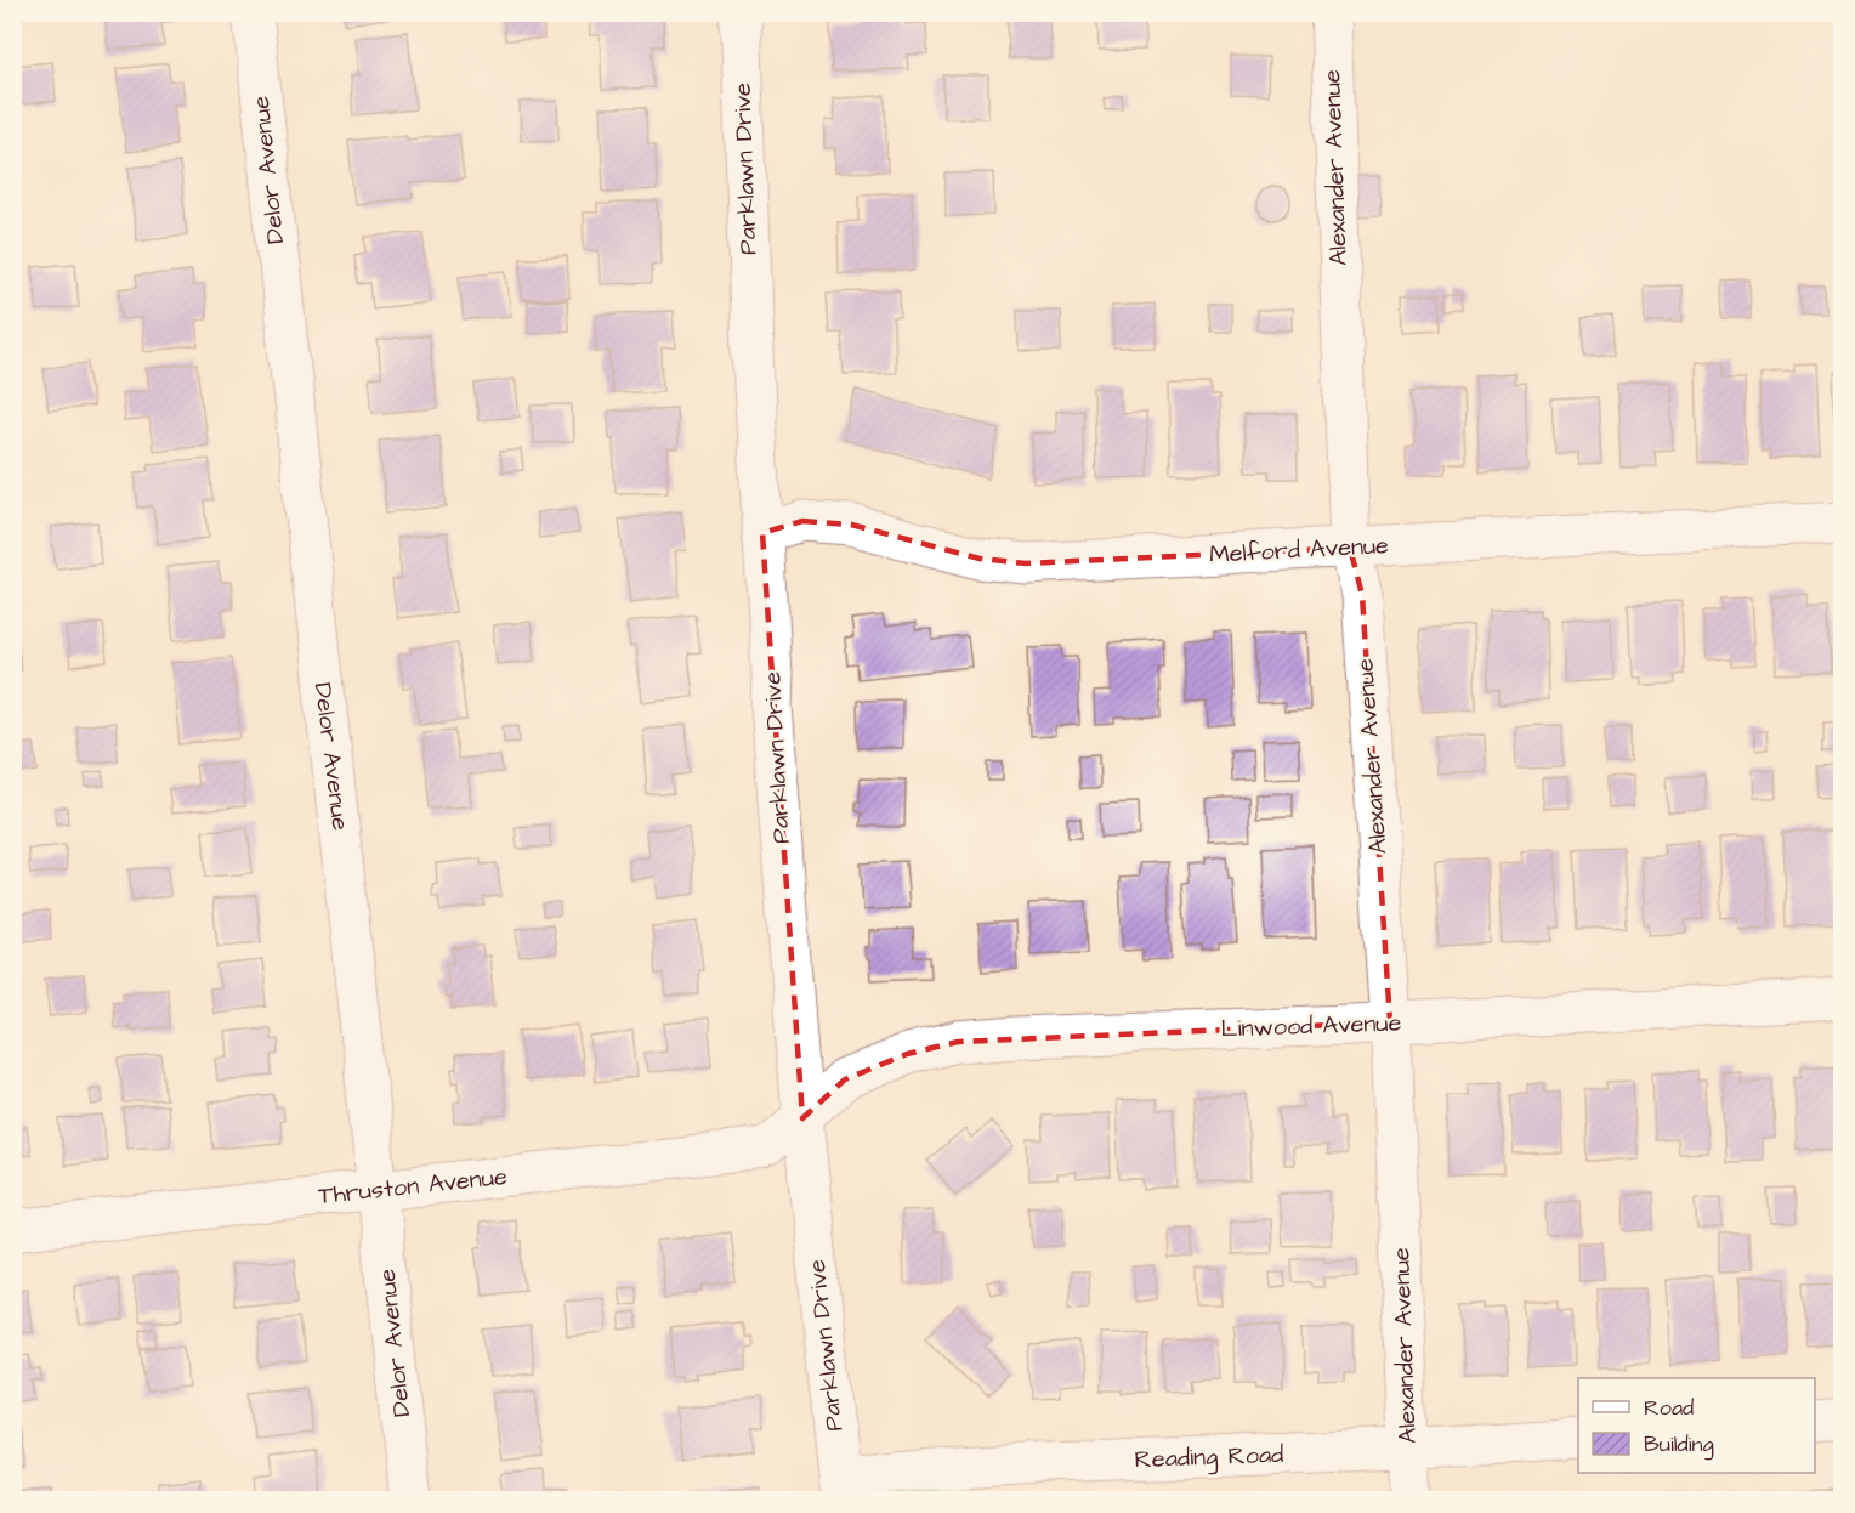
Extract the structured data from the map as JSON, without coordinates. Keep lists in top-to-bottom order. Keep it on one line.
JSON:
{"streets":{"street":["Alexander Avenue","Parklawn Drive","Delor Avenue","Melford Avenue","Linwood Avenue","Thruston Avenue","Reading Road"]},"crossings":[["Alexander Avenue","Melford Avenue"],["Alexander Avenue","Linwood Avenue"],["Alexander Avenue","Reading Road"],["Parklawn Drive","Melford Avenue"],["Parklawn Drive","Linwood Avenue"],["Parklawn Drive","Thruston Avenue"],["Parklawn Drive","Reading Road"],["Delor Avenue","Thruston Avenue"],["Linwood Avenue","Thruston Avenue"]],"legend":["Road","Building"]}
